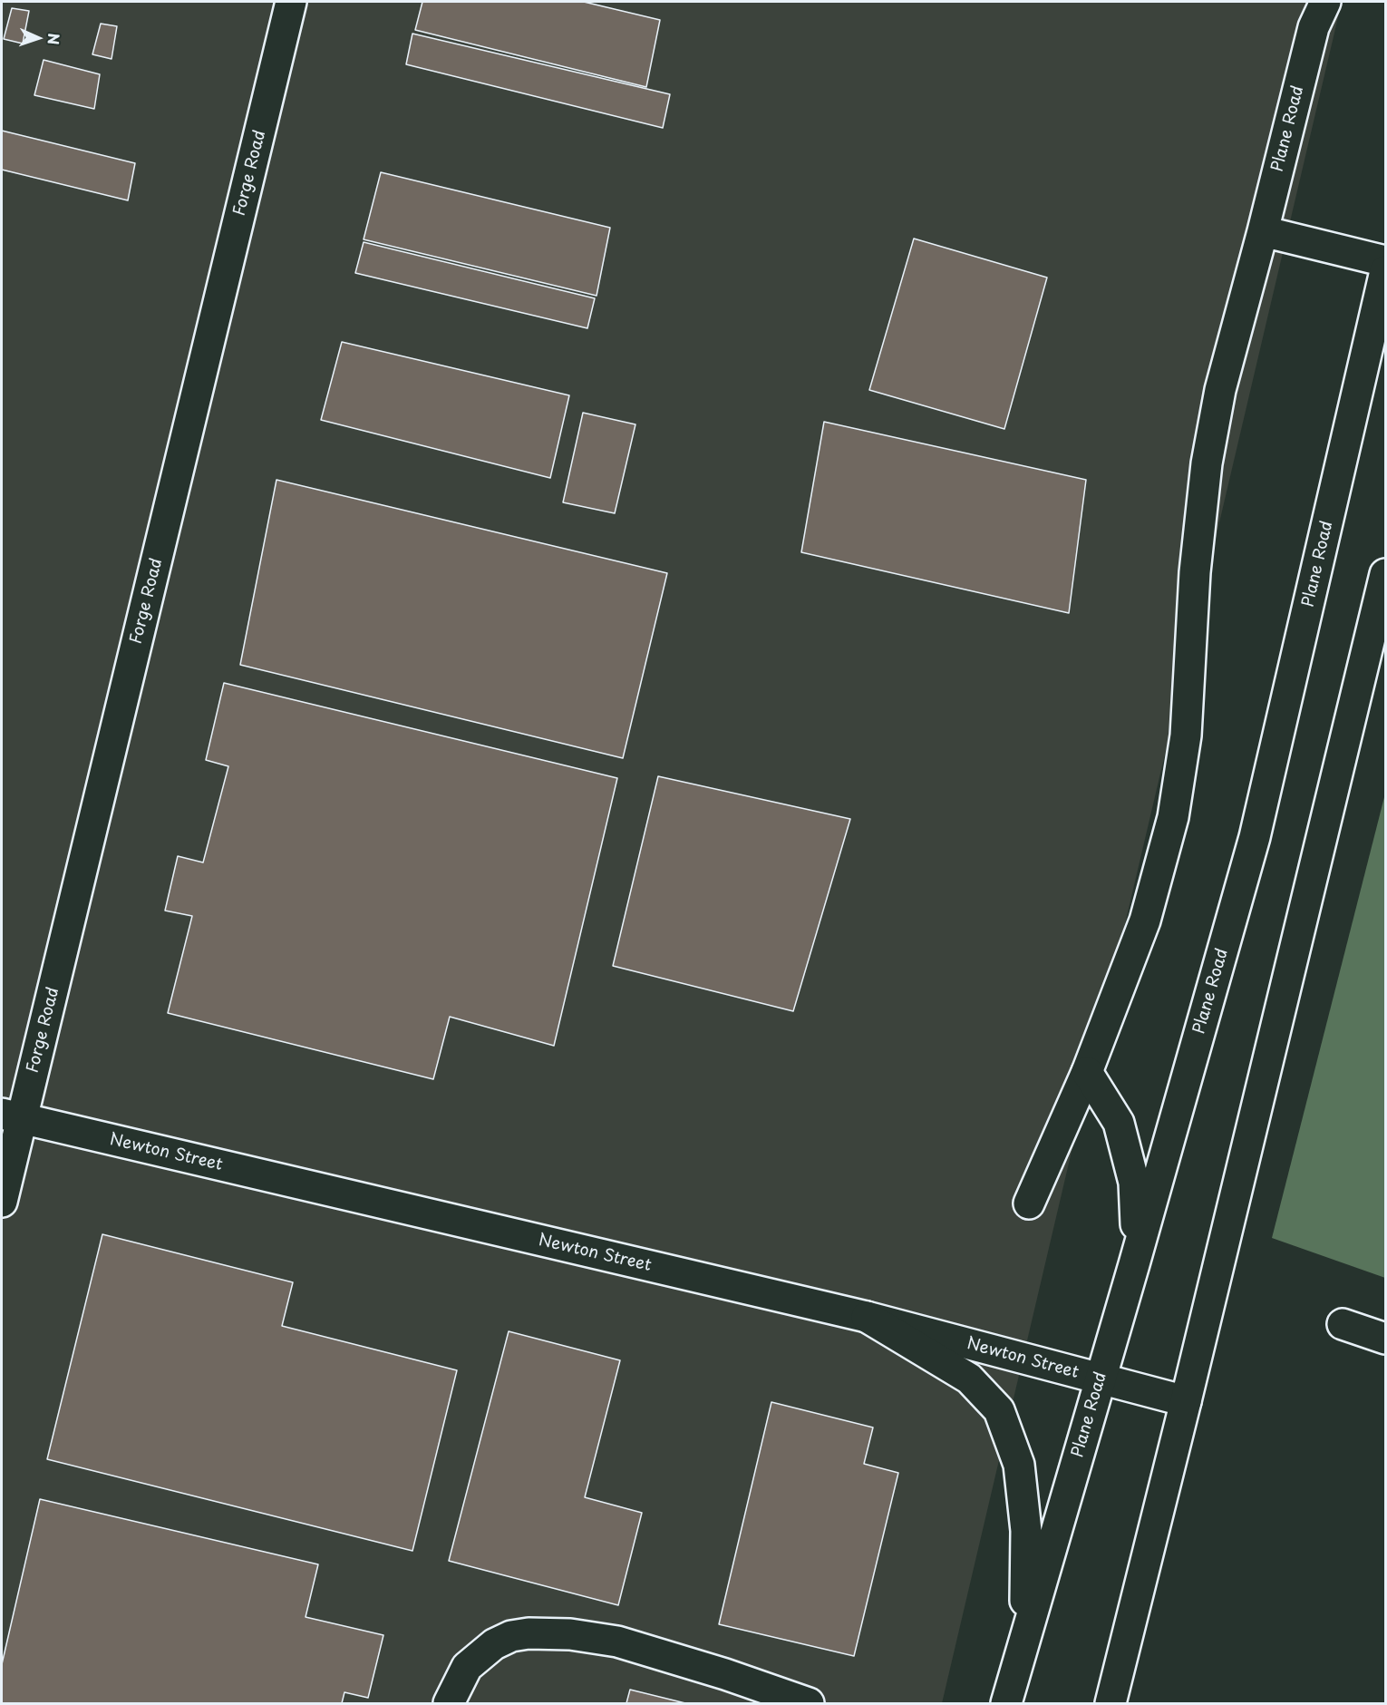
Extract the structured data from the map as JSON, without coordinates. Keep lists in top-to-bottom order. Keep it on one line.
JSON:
{"streets":{"street":["Plane Road","Forge Road","Newton Street"]},"crossings":[["Plane Road","Newton Street"],["Forge Road","Newton Street"]],"north":"right"}
